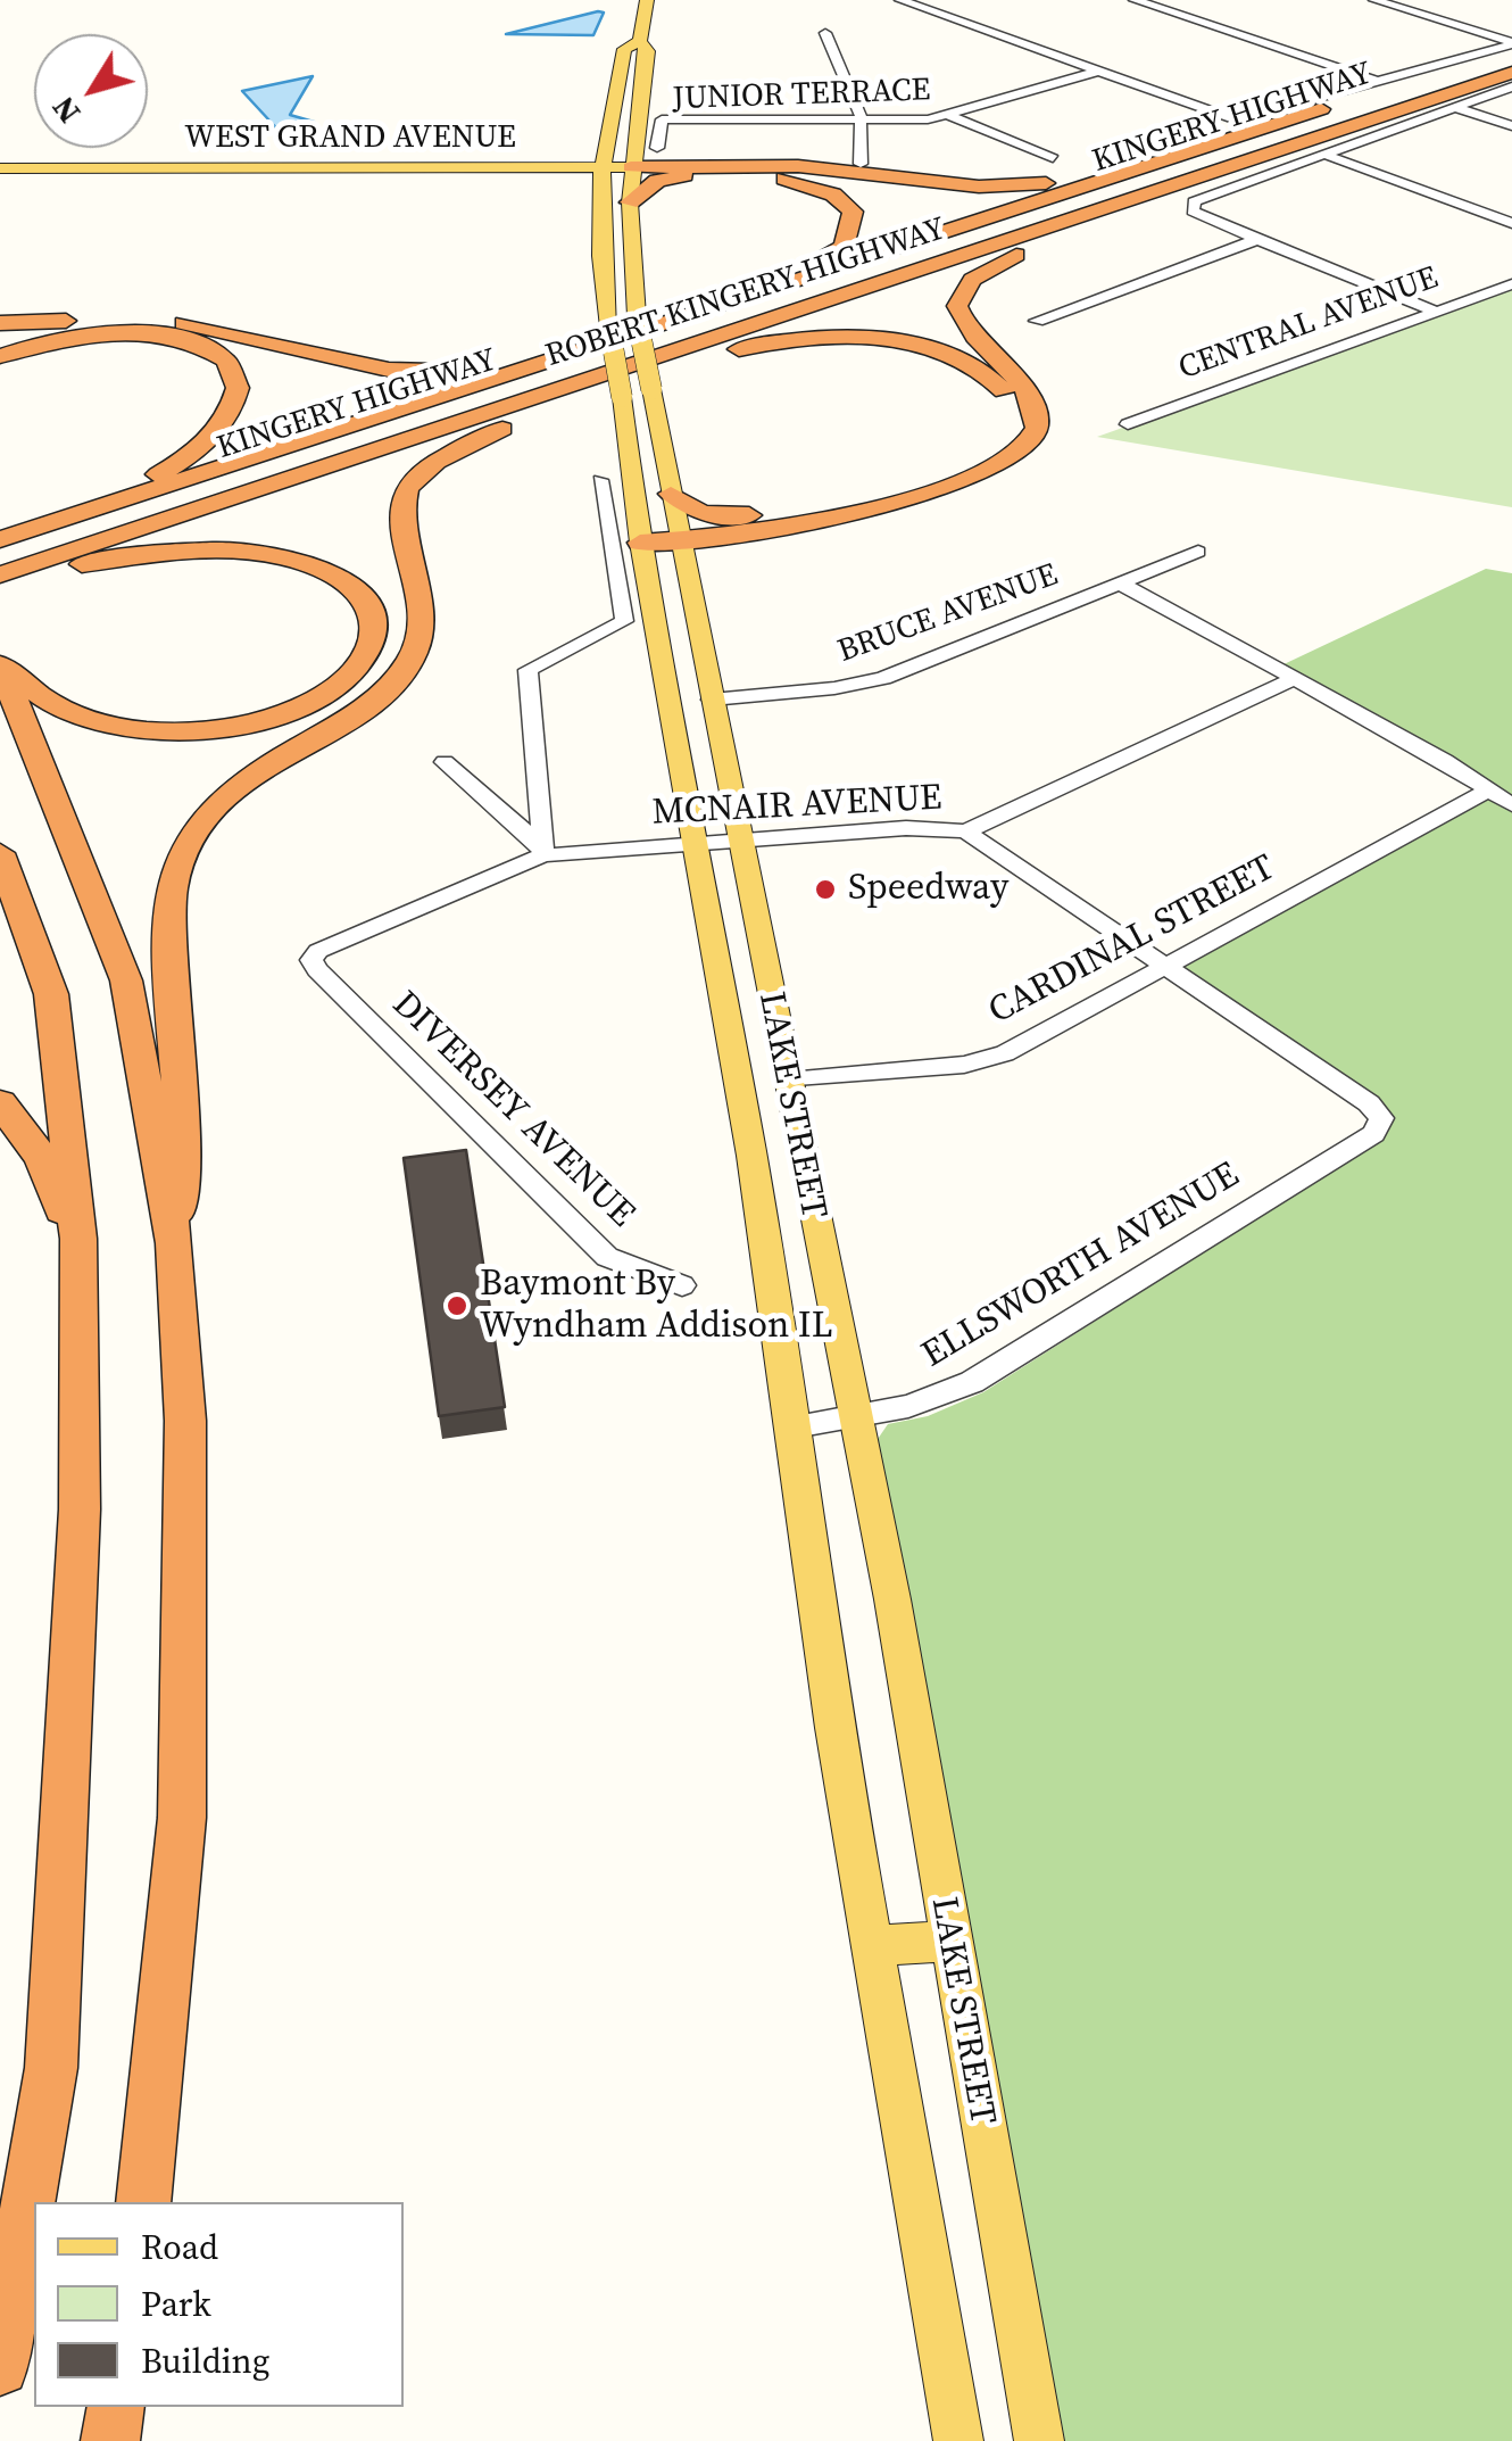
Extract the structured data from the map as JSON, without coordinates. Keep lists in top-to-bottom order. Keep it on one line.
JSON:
{"streets":{"highway":["KINGERY HIGHWAY","ROBERT KINGERY HIGHWAY"],"main road":["WEST GRAND AVENUE","LAKE STREET"],"street":["JUNIOR TERRACE","CENTRAL AVENUE","BRUCE AVENUE","MCNAIR AVENUE","CARDINAL STREET","DIVERSEY AVENUE","ELLSWORTH AVENUE"]},"crossings":[["KINGERY HIGHWAY","ROBERT KINGERY HIGHWAY"],["WEST GRAND AVENUE","LAKE STREET"],["BRUCE AVENUE","LAKE STREET"],["MCNAIR AVENUE","LAKE STREET"],["MCNAIR AVENUE","DIVERSEY AVENUE"],["CARDINAL STREET","LAKE STREET"],["CARDINAL STREET","ELLSWORTH AVENUE"],["LAKE STREET","ELLSWORTH AVENUE"]],"places":["Speedway","Baymont By Wyndham Addison IL"],"legend":["Road","Park","Building"],"north":"bottom left"}
